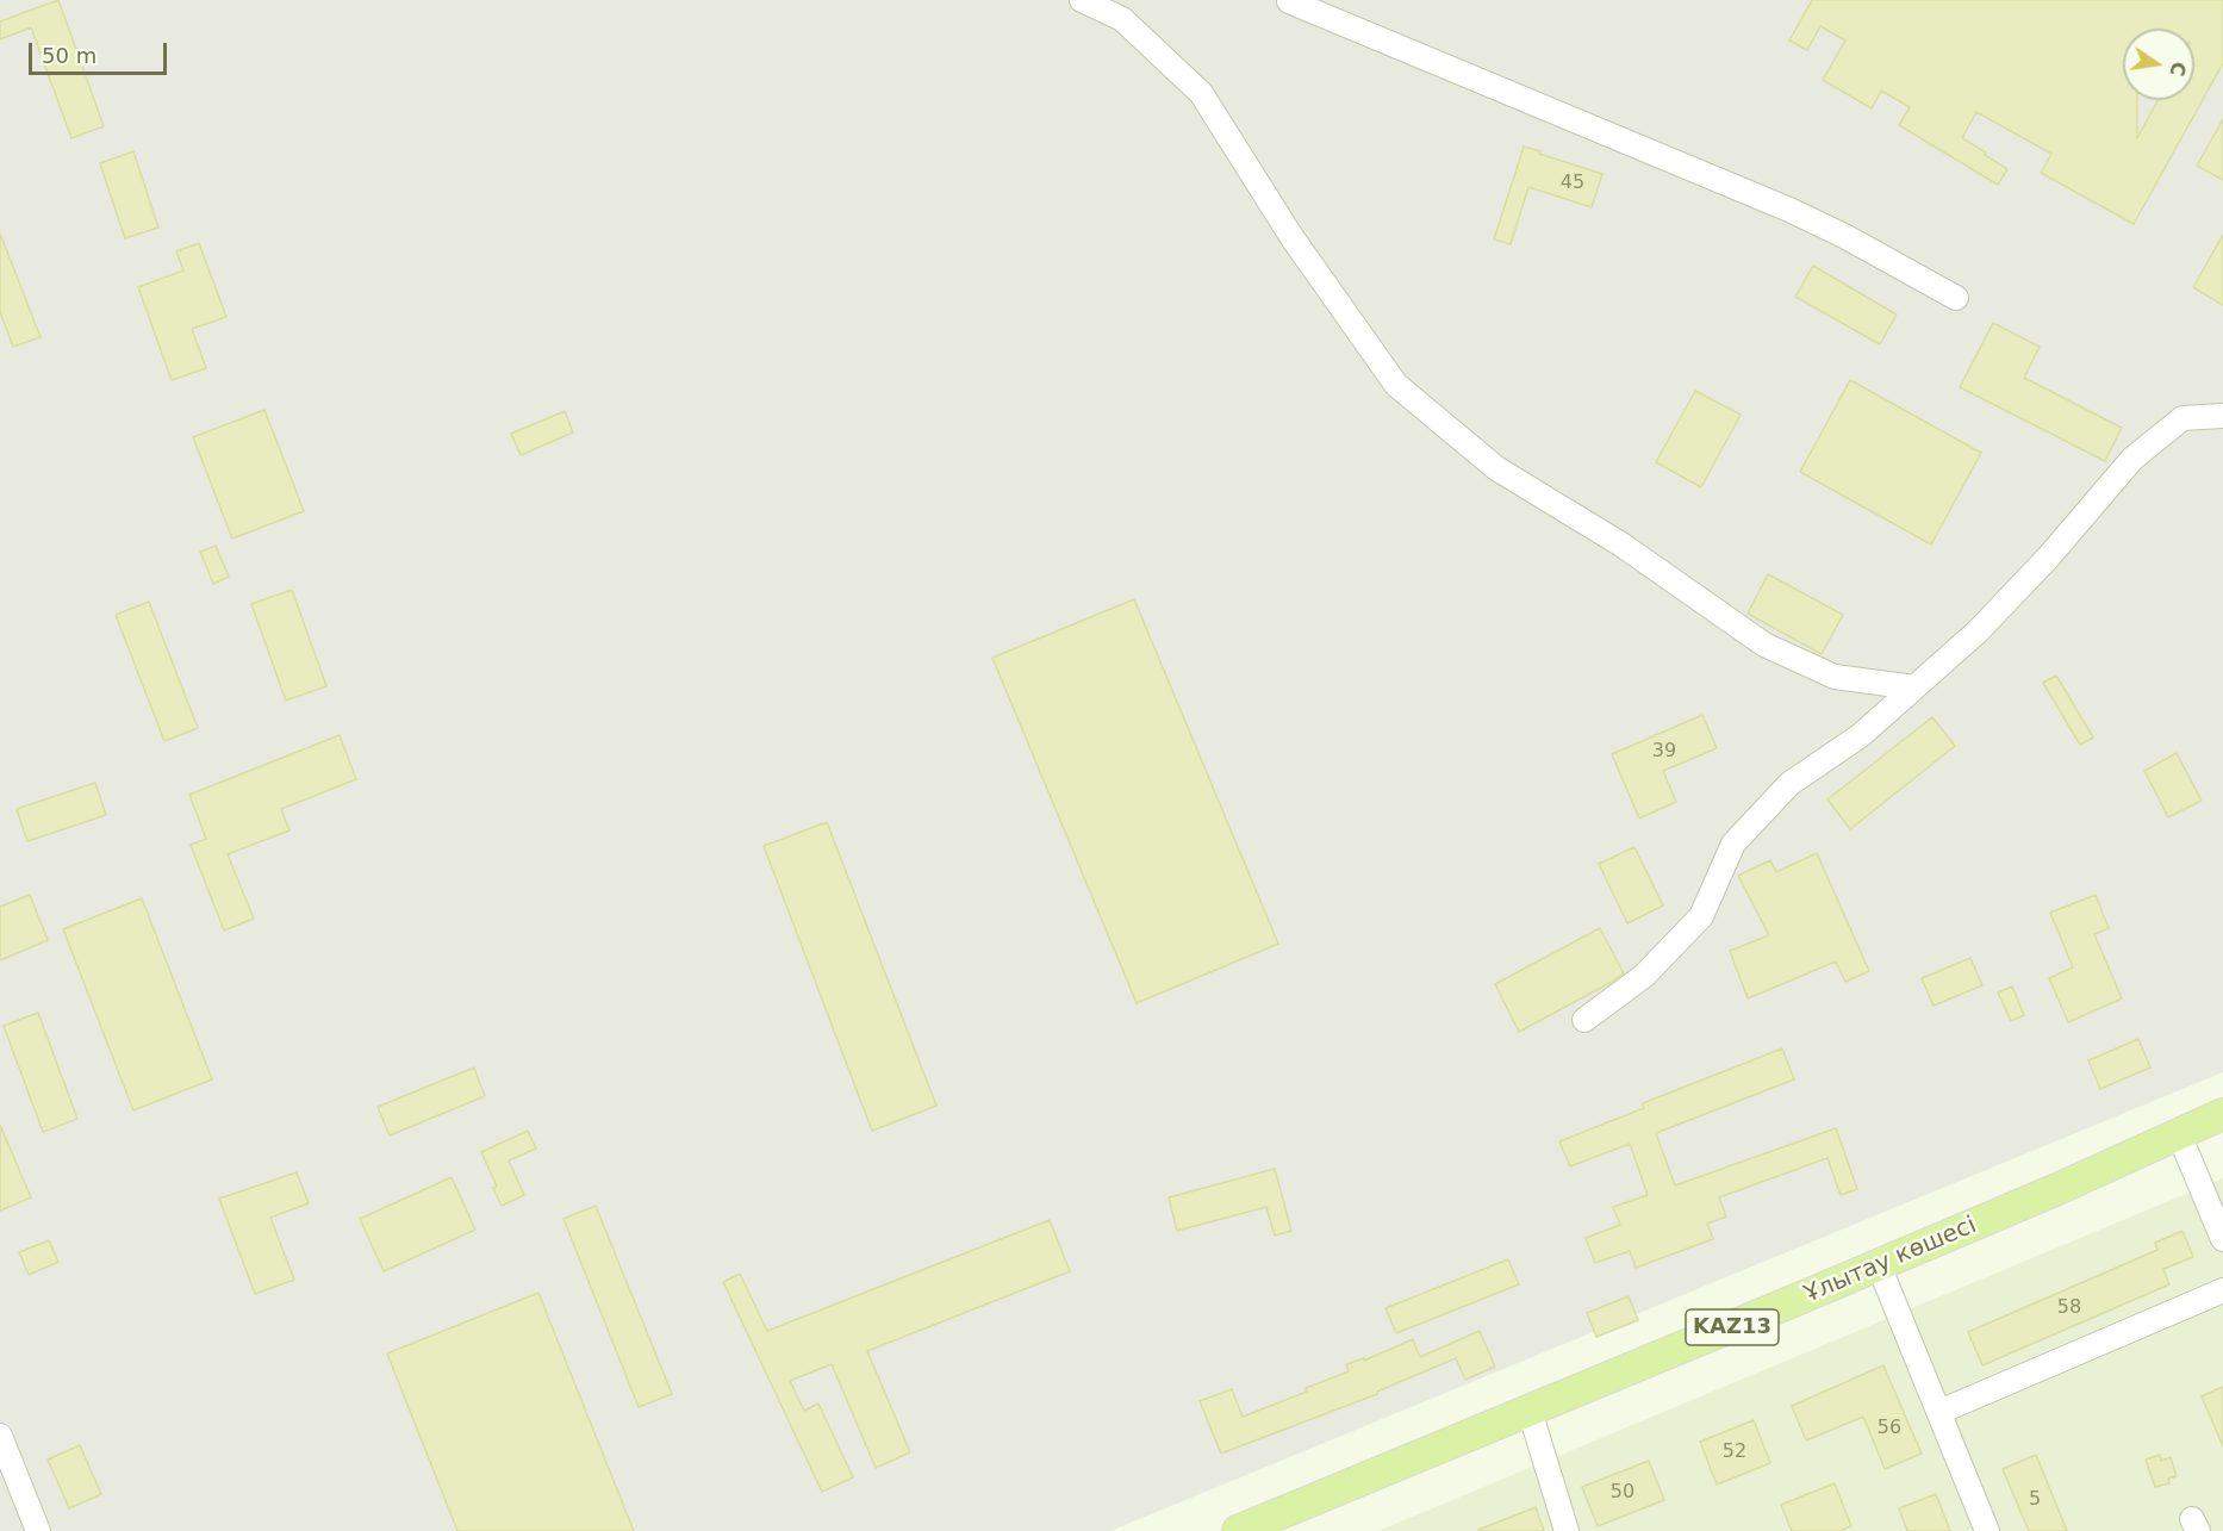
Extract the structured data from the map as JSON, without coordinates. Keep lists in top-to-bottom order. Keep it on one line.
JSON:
{"streets":{"main road":["Ұлытау көшесі","KAZ13"]},"house_numbers":["45","39","58","56","52","50","5"],"scale_bar":"50 m","north":"right"}
